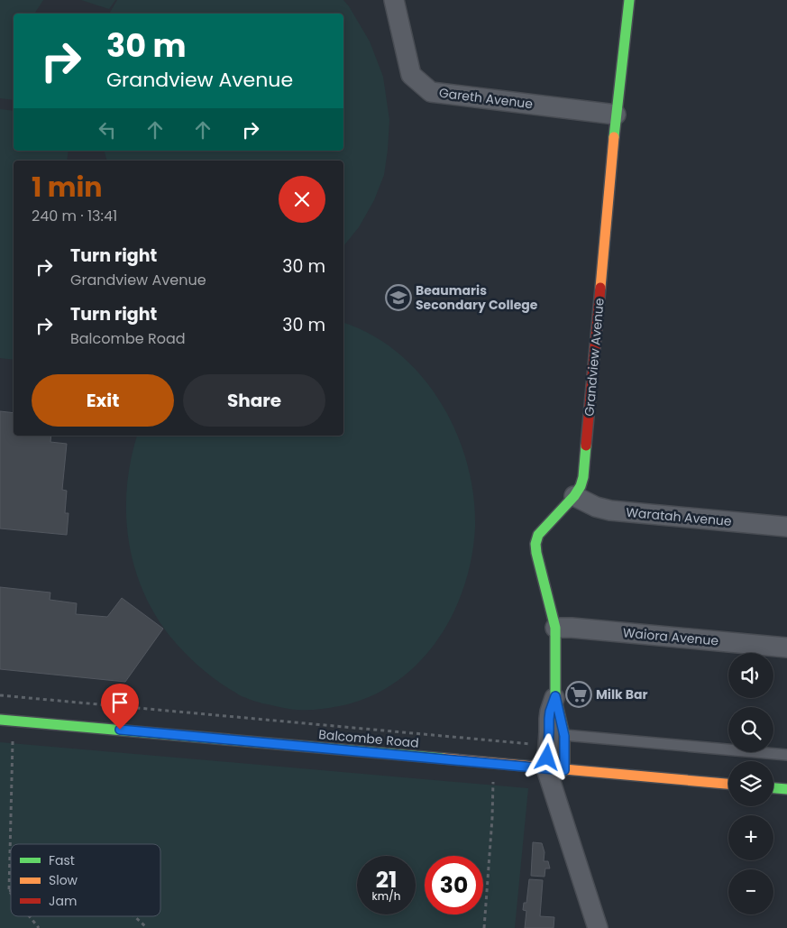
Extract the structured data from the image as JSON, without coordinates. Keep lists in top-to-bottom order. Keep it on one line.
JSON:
{"streets":{"street":["Gareth Avenue","Grandview Avenue","Waratah Avenue","Waiora Avenue","Balcombe Road"]},"crossings":[["Gareth Avenue","Grandview Avenue"],["Grandview Avenue","Waratah Avenue"],["Grandview Avenue","Waiora Avenue"],["Grandview Avenue","Balcombe Road"]],"places":{"school or university":["Beaumaris Secondary College"],"supermarket":["Milk Bar"]},"legend":["Fast","Slow","Jam"],"page":{"turn":["30 m","Grandview Avenue"],"heading":["1 min","240 m · 13:41"],"list":[{"name":"Turn right","note":"Grandview Avenue","value":"30 m"},{"name":"Turn right","note":"Balcombe Road","value":"30 m"}],"buttons":["Exit","Share"],"map_buttons":["+","−"],"speed":"21 km/h","limit":"30"}}
